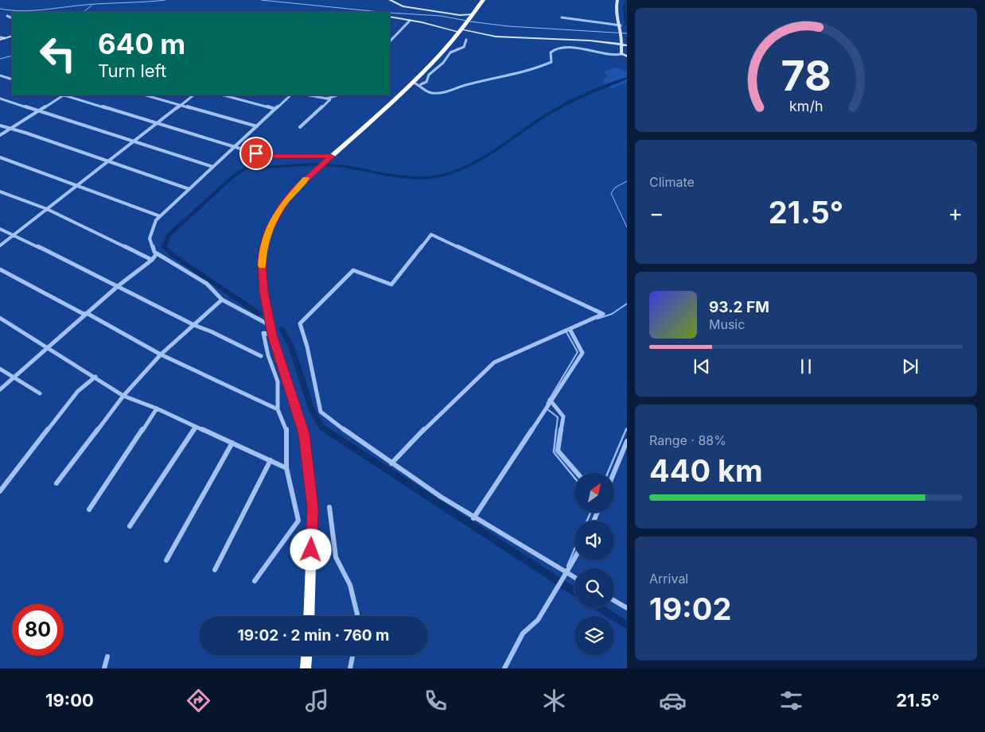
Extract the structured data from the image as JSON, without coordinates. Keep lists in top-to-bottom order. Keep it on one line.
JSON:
{"north":"top right","page":{"turn":["640 m","Turn left"],"tile":["Climate",["Range · 88%","440 km"],["Arrival","19:02"]],"heat":["−","21.5°","+"],"song":["93.2 FM","Music"],"limit":"80","trip":"19:02 · 2 min · 760 m","tabs":["19:00","21.5°"],"gauge":["78","km/h"]}}
